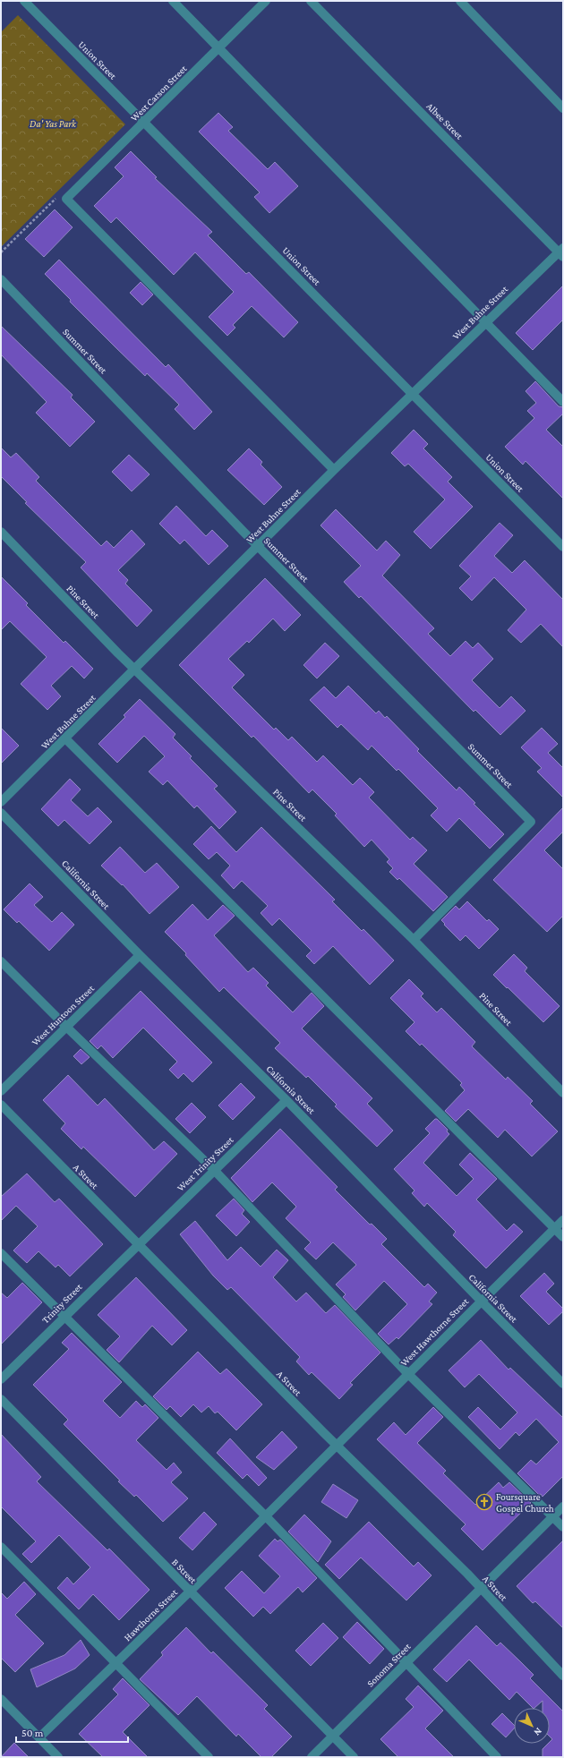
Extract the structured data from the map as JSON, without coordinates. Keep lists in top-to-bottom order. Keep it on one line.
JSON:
{"streets":{"street":["Union Street","West Carson Street","Albee Street","West Buhne Street","Summer Street","Pine Street","California Street","West Huntoon Street","West Trinity Street","A Street","Trinity Street","West Hawthorne Street","B Street","Hawthorne Street","Sonoma Street"]},"crossings":[["Union Street","West Carson Street"],["Union Street","West Buhne Street"],["Albee Street","West Buhne Street"],["West Buhne Street","Summer Street"],["West Buhne Street","Pine Street"],["Summer Street","Pine Street"],["California Street","West Huntoon Street"],["California Street","West Trinity Street"],["California Street","West Hawthorne Street"],["West Trinity Street","A Street"],["West Trinity Street","Trinity Street"],["A Street","Trinity Street"],["A Street","West Hawthorne Street"],["A Street","Hawthorne Street"],["A Street","Sonoma Street"],["West Hawthorne Street","Hawthorne Street"],["B Street","Hawthorne Street"],["B Street","Sonoma Street"]],"parks":["Da' Yas Park"],"places":{"church":["Foursquare Gospel Church"]},"scale_bar":"50 m","north":"bottom right"}
